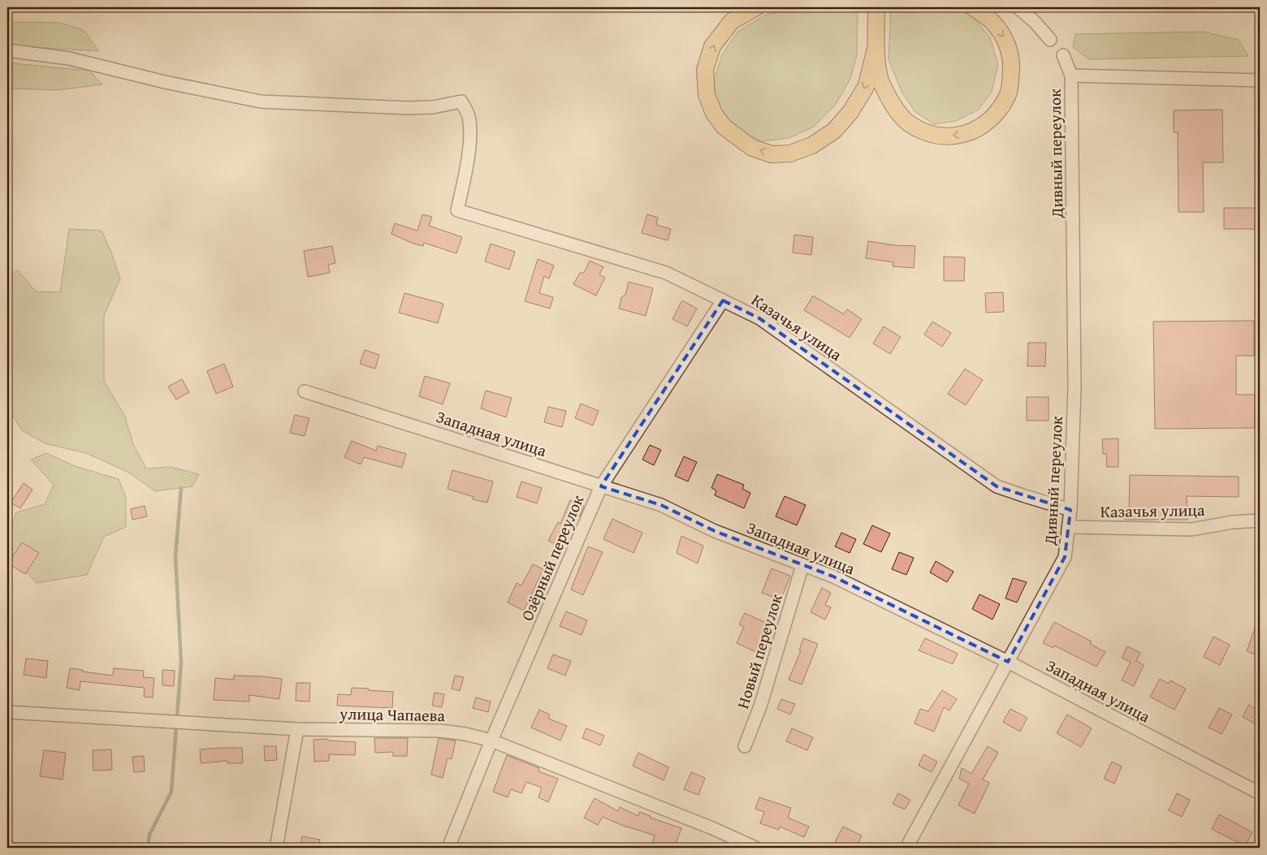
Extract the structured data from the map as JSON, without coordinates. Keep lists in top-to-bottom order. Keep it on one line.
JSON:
{"streets":{"street":["Дивный переулок","Казачья улица","Западная улица","Озёрный переулок","Новый переулок","улица Чапаева"]},"crossings":[["Дивный переулок","Казачья улица"],["Дивный переулок","Западная улица"],["Казачья улица","Озёрный переулок"],["Западная улица","Озёрный переулок"],["Западная улица","Новый переулок"],["Озёрный переулок","улица Чапаева"]]}
